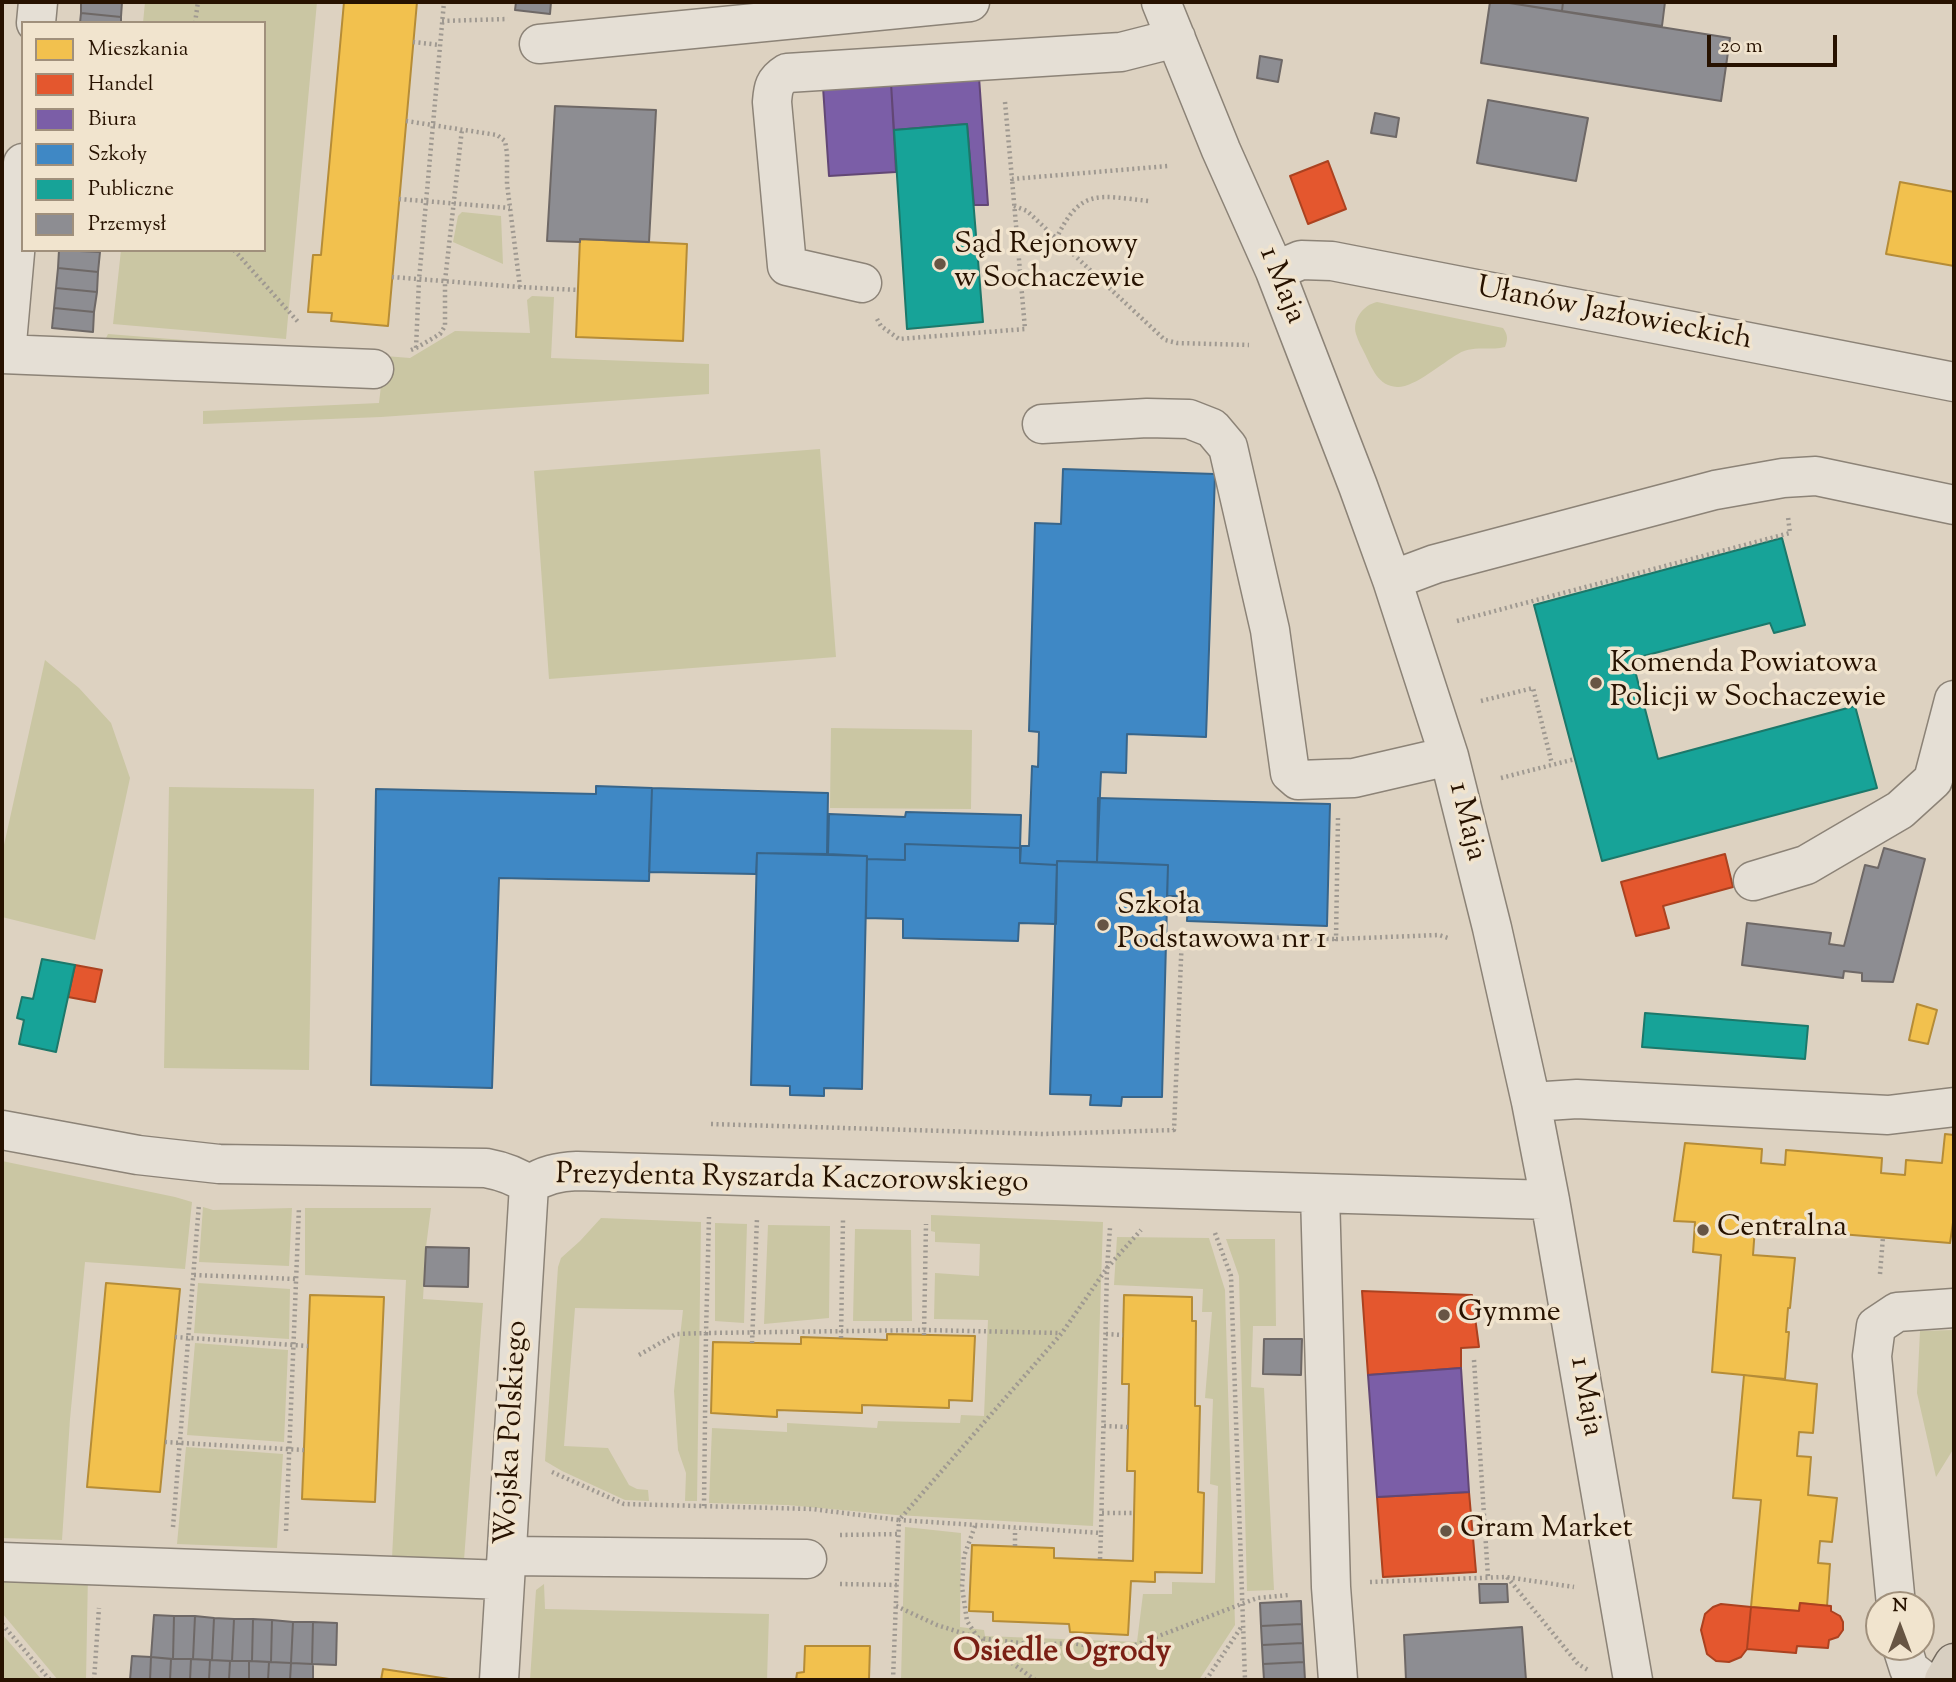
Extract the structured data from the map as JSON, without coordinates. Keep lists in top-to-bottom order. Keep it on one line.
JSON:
{"streets":{"street":["1 Maja","Ułanów Jazłowieckich","Prezydenta Ryszarda Kaczorowskiego","Wojska Polskiego"]},"crossings":[["1 Maja","Ułanów Jazłowieckich"],["1 Maja","Prezydenta Ryszarda Kaczorowskiego"],["Prezydenta Ryszarda Kaczorowskiego","Wojska Polskiego"]],"districts":["Osiedle Ogrody"],"places":["Sąd Rejonowy w Sochaczewie","Komenda Powiatowa Policji w Sochaczewie","Szkoła Podstawowa nr 1","Centralna","Gymme","Gram Market"],"legend":["Mieszkania","Handel","Biura","Szkoły","Publiczne","Przemysł"],"scale_bar":"20 m","north":"top"}
